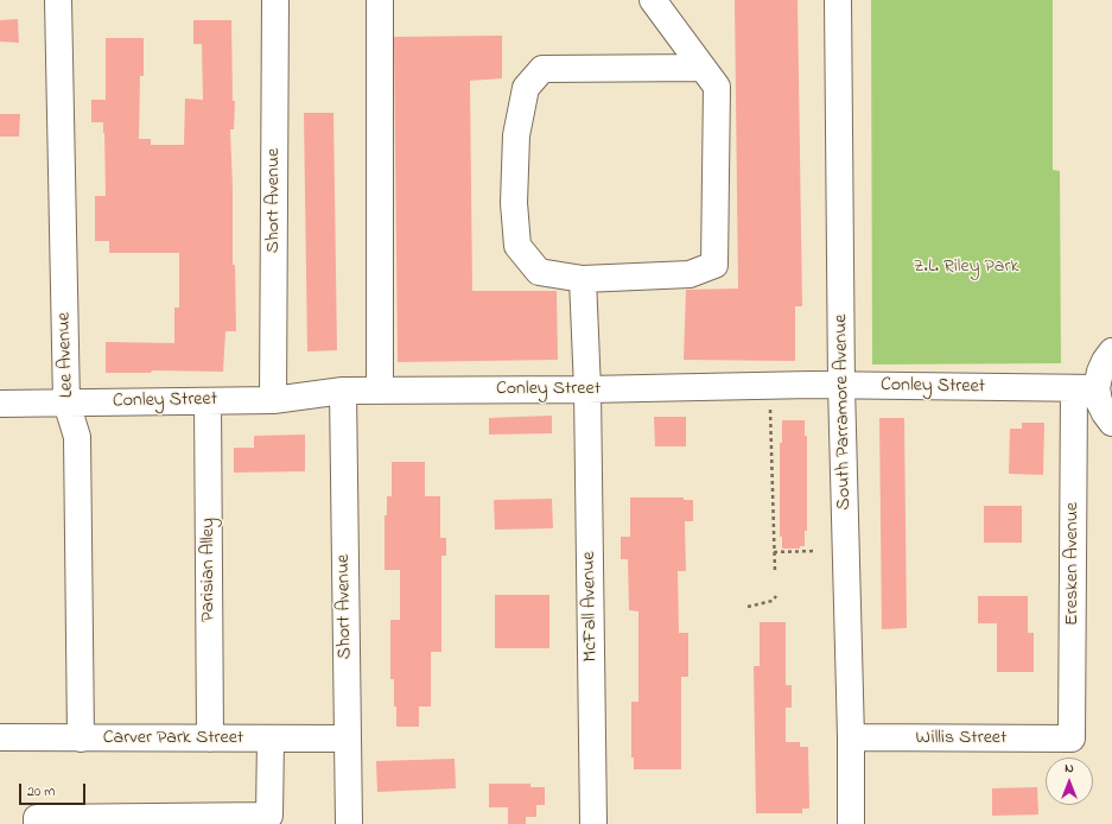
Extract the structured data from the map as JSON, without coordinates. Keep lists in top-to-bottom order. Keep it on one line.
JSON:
{"streets":{"street":["Short Avenue","Lee Avenue","Conley Street","South Parramore Avenue","Eresken Avenue","Parisian Alley","McFall Avenue","Carver Park Street","Willis Street"]},"crossings":[["Short Avenue","Conley Street"],["Short Avenue","Carver Park Street"],["Lee Avenue","Conley Street"],["Lee Avenue","Carver Park Street"],["Conley Street","South Parramore Avenue"],["Conley Street","Eresken Avenue"],["Conley Street","Parisian Alley"],["Conley Street","McFall Avenue"],["South Parramore Avenue","Willis Street"],["Eresken Avenue","Willis Street"],["Parisian Alley","Carver Park Street"]],"parks":["Z.L. Riley Park"],"scale_bar":"20 m","north":"top"}
